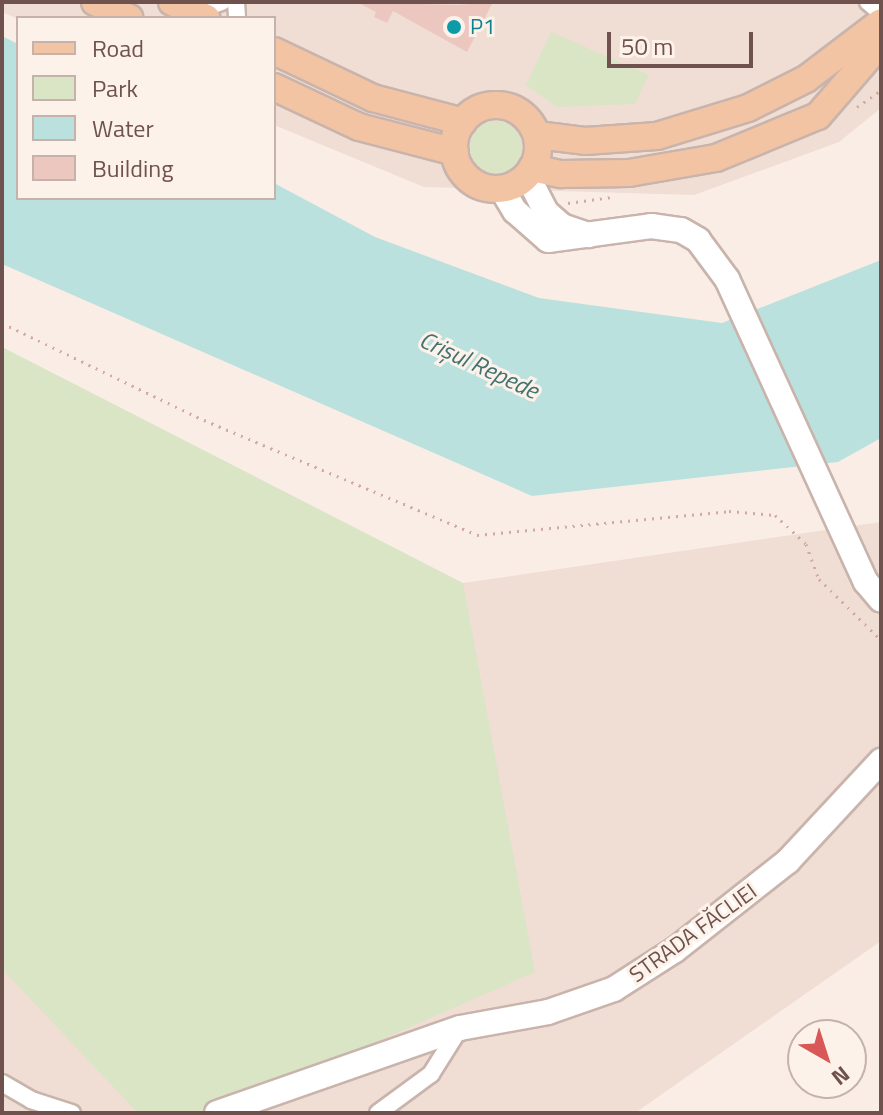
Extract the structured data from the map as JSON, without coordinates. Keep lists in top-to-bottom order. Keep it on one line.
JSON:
{"streets":{"street":["STRADA FĂCLIEI"]},"water":["Crișul Repede"],"places":["P1"],"legend":["Road","Park","Water","Building"],"scale_bar":"50 m","north":"bottom right"}
